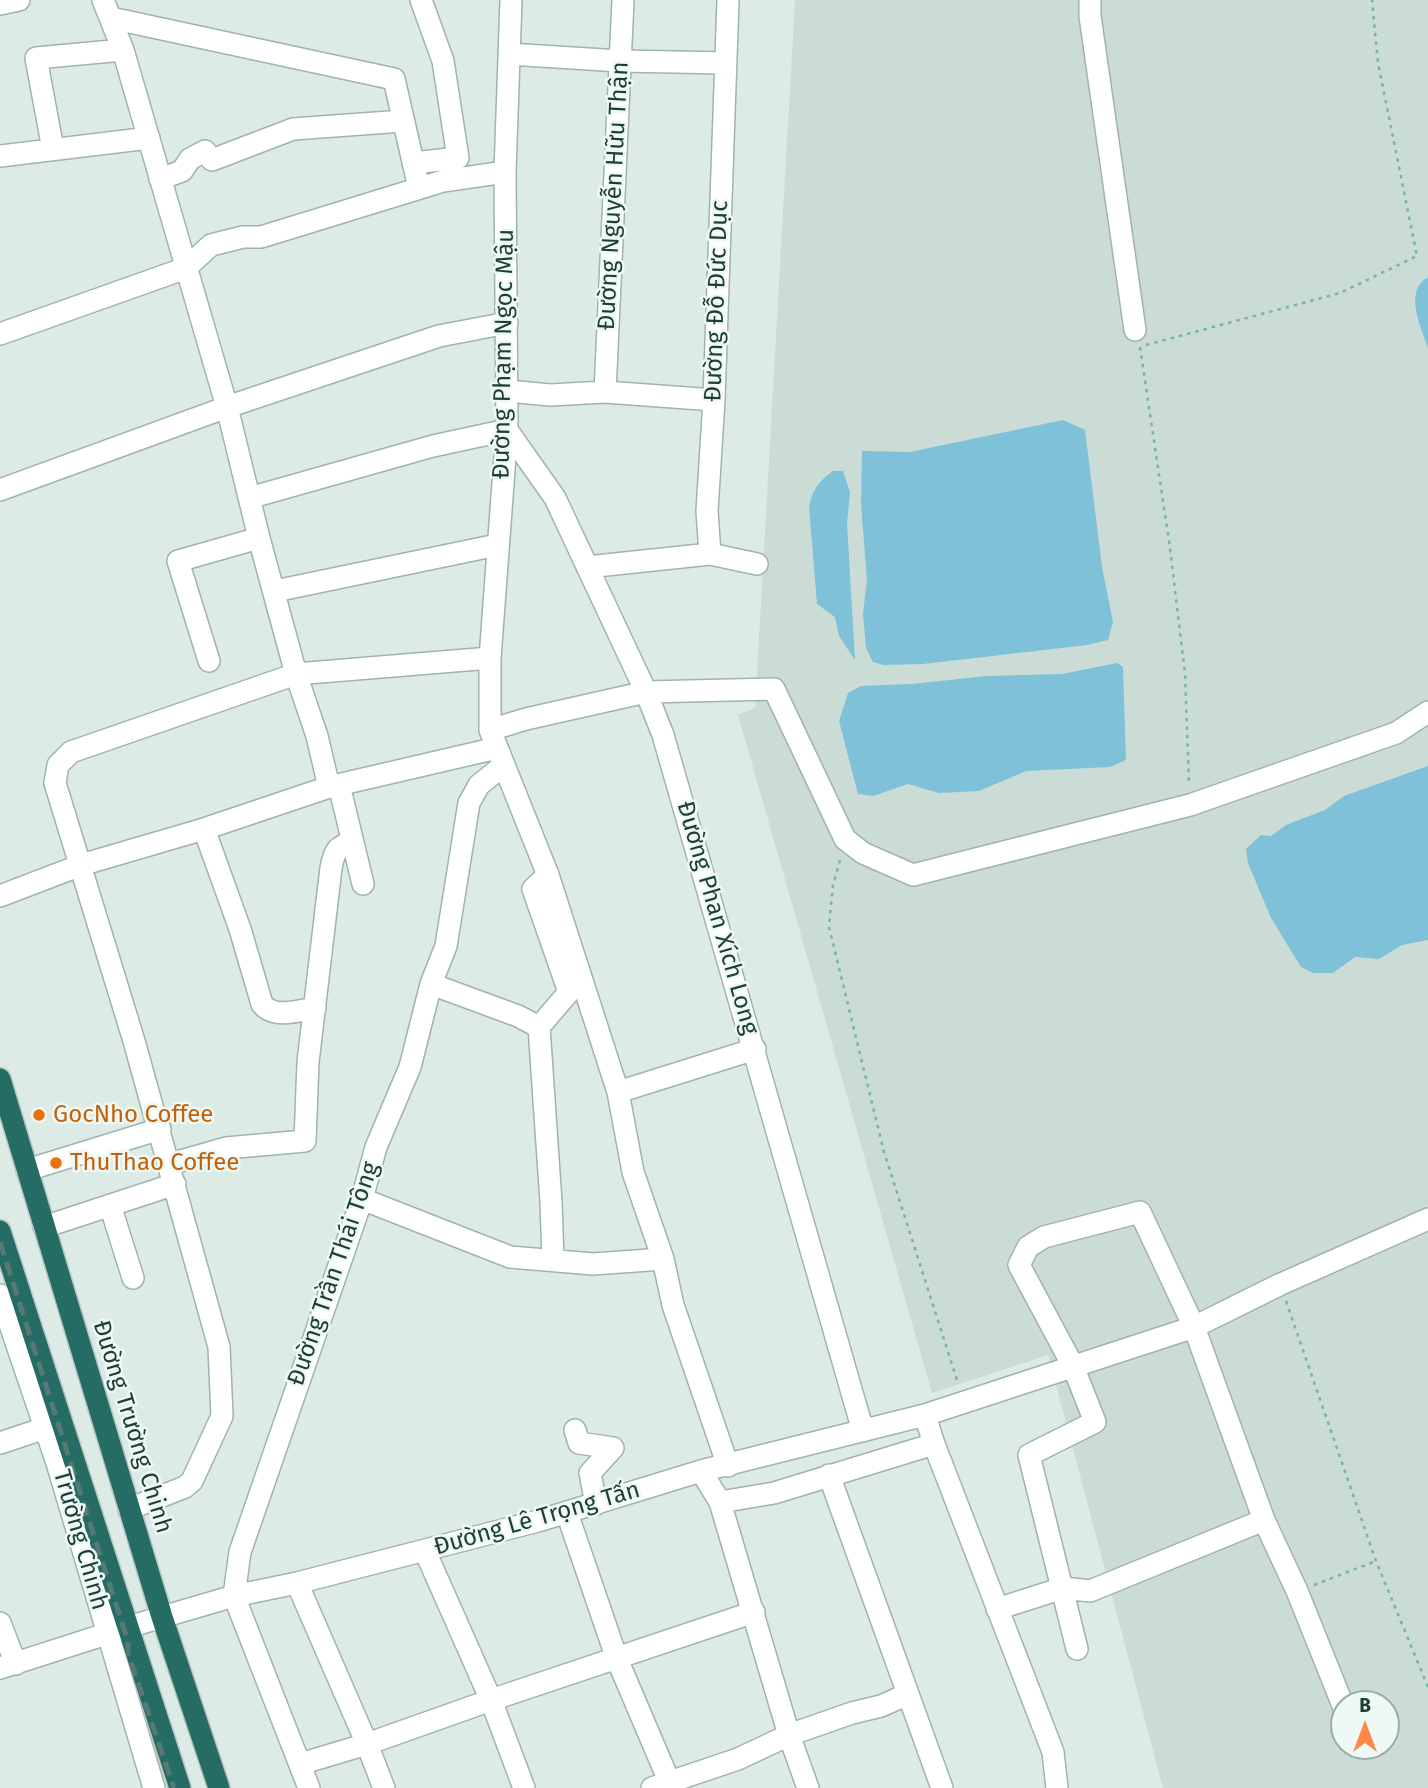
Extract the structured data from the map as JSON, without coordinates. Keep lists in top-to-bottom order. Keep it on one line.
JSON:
{"streets":{"highway":["Đường Trường Chinh"],"street":["Đường Nguyễn Hữu Thận","Đường Đỗ Đức Dục","Đường Phạm Ngọc Mậu","Đường Phan Xích Long","Đường Trần Thái Tông","Đường Lê Trọng Tấn","Trường Chinh"]},"crossings":[["Đường Phạm Ngọc Mậu","Đường Phan Xích Long"],["Đường Phạm Ngọc Mậu","Đường Trần Thái Tông"],["Đường Phan Xích Long","Đường Lê Trọng Tấn"],["Đường Trần Thái Tông","Đường Lê Trọng Tấn"],["Đường Trường Chinh","Đường Lê Trọng Tấn"],["Đường Lê Trọng Tấn","Trường Chinh"]],"places":["GocNho Coffee","ThuThao Coffee"],"north":"top"}
